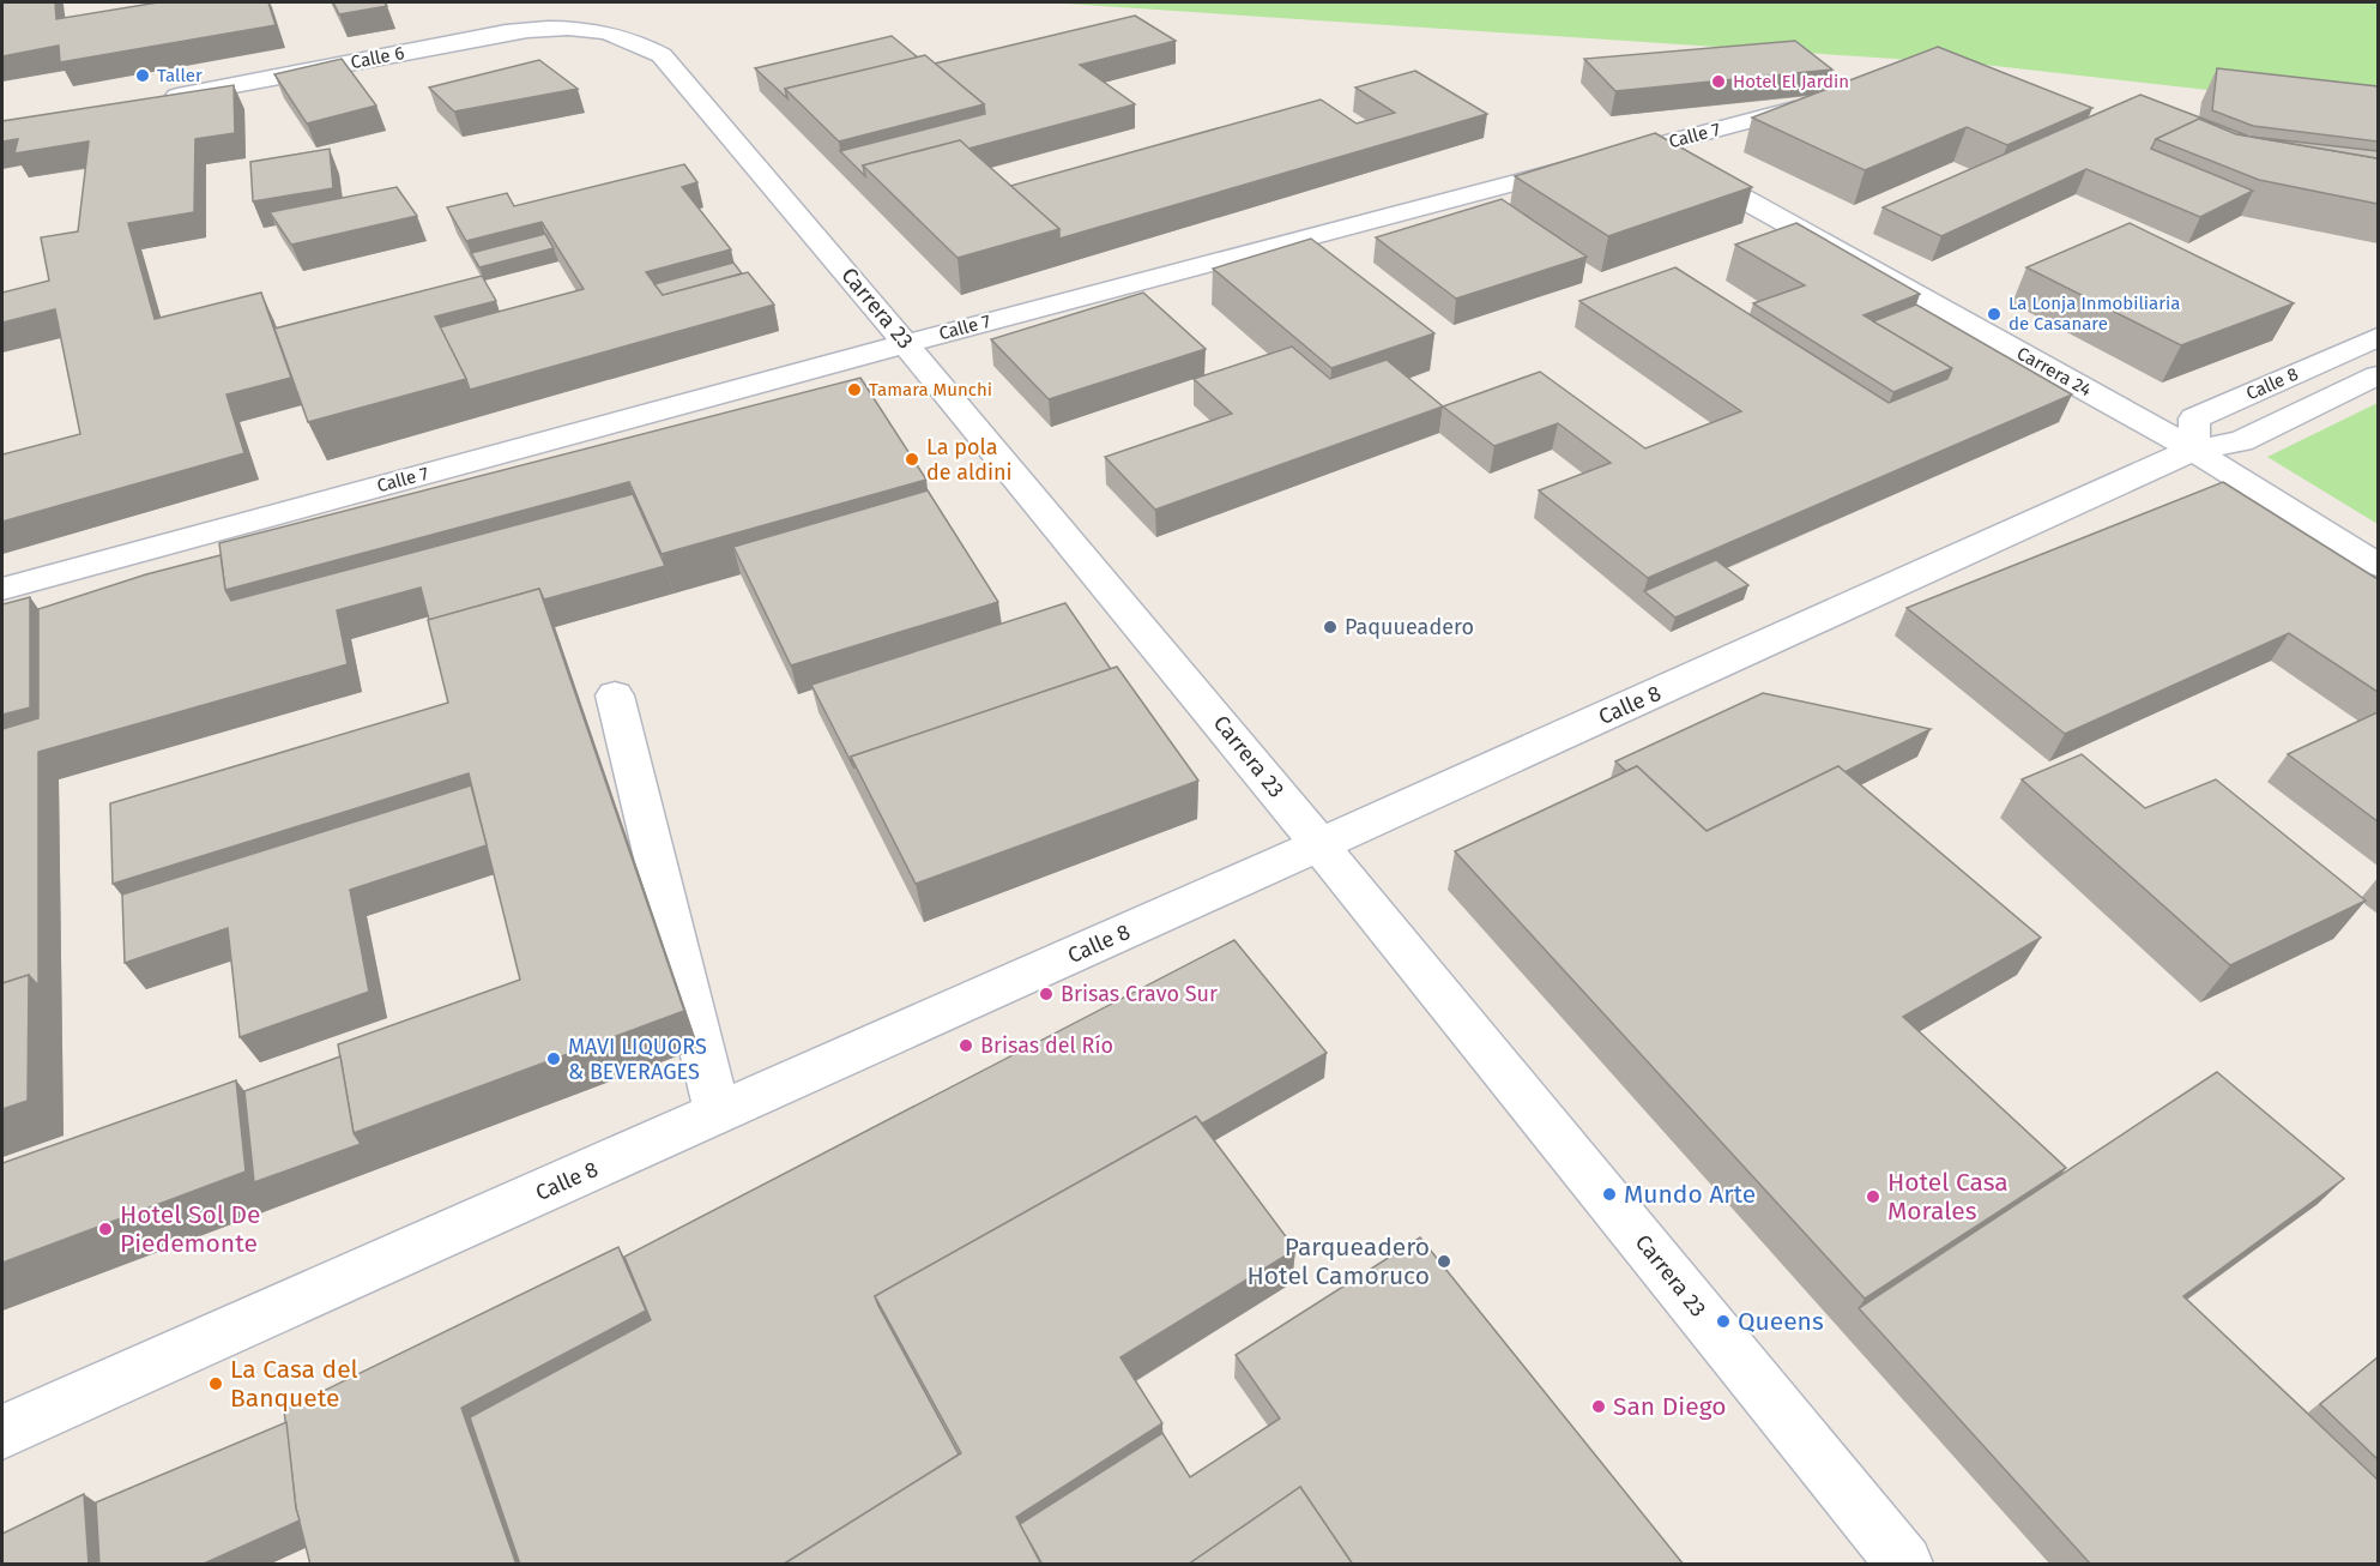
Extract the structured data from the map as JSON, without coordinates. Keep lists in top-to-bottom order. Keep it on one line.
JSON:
{"streets":{"street":["Calle 6","Calle 7","Carrera 23","Carrera 24","Calle 8"]},"crossings":[["Calle 6","Carrera 23"],["Calle 7","Carrera 23"],["Calle 7","Carrera 24"],["Carrera 23","Calle 8"],["Carrera 24","Calle 8"]],"places":["Taller","Hotel El Jardin","La Lonja Inmobiliaria de Casanare","Tamara Munchi","La pola de aldini","Paquueadero","Brisas Cravo Sur","Brisas del Río","MAVI LIQUORS & BEVERAGES","Mundo Arte","Hotel Casa Morales","Hotel Sol De Piedemonte","Parqueadero Hotel Camoruco","Queens","La Casa del Banquete","San Diego"]}
